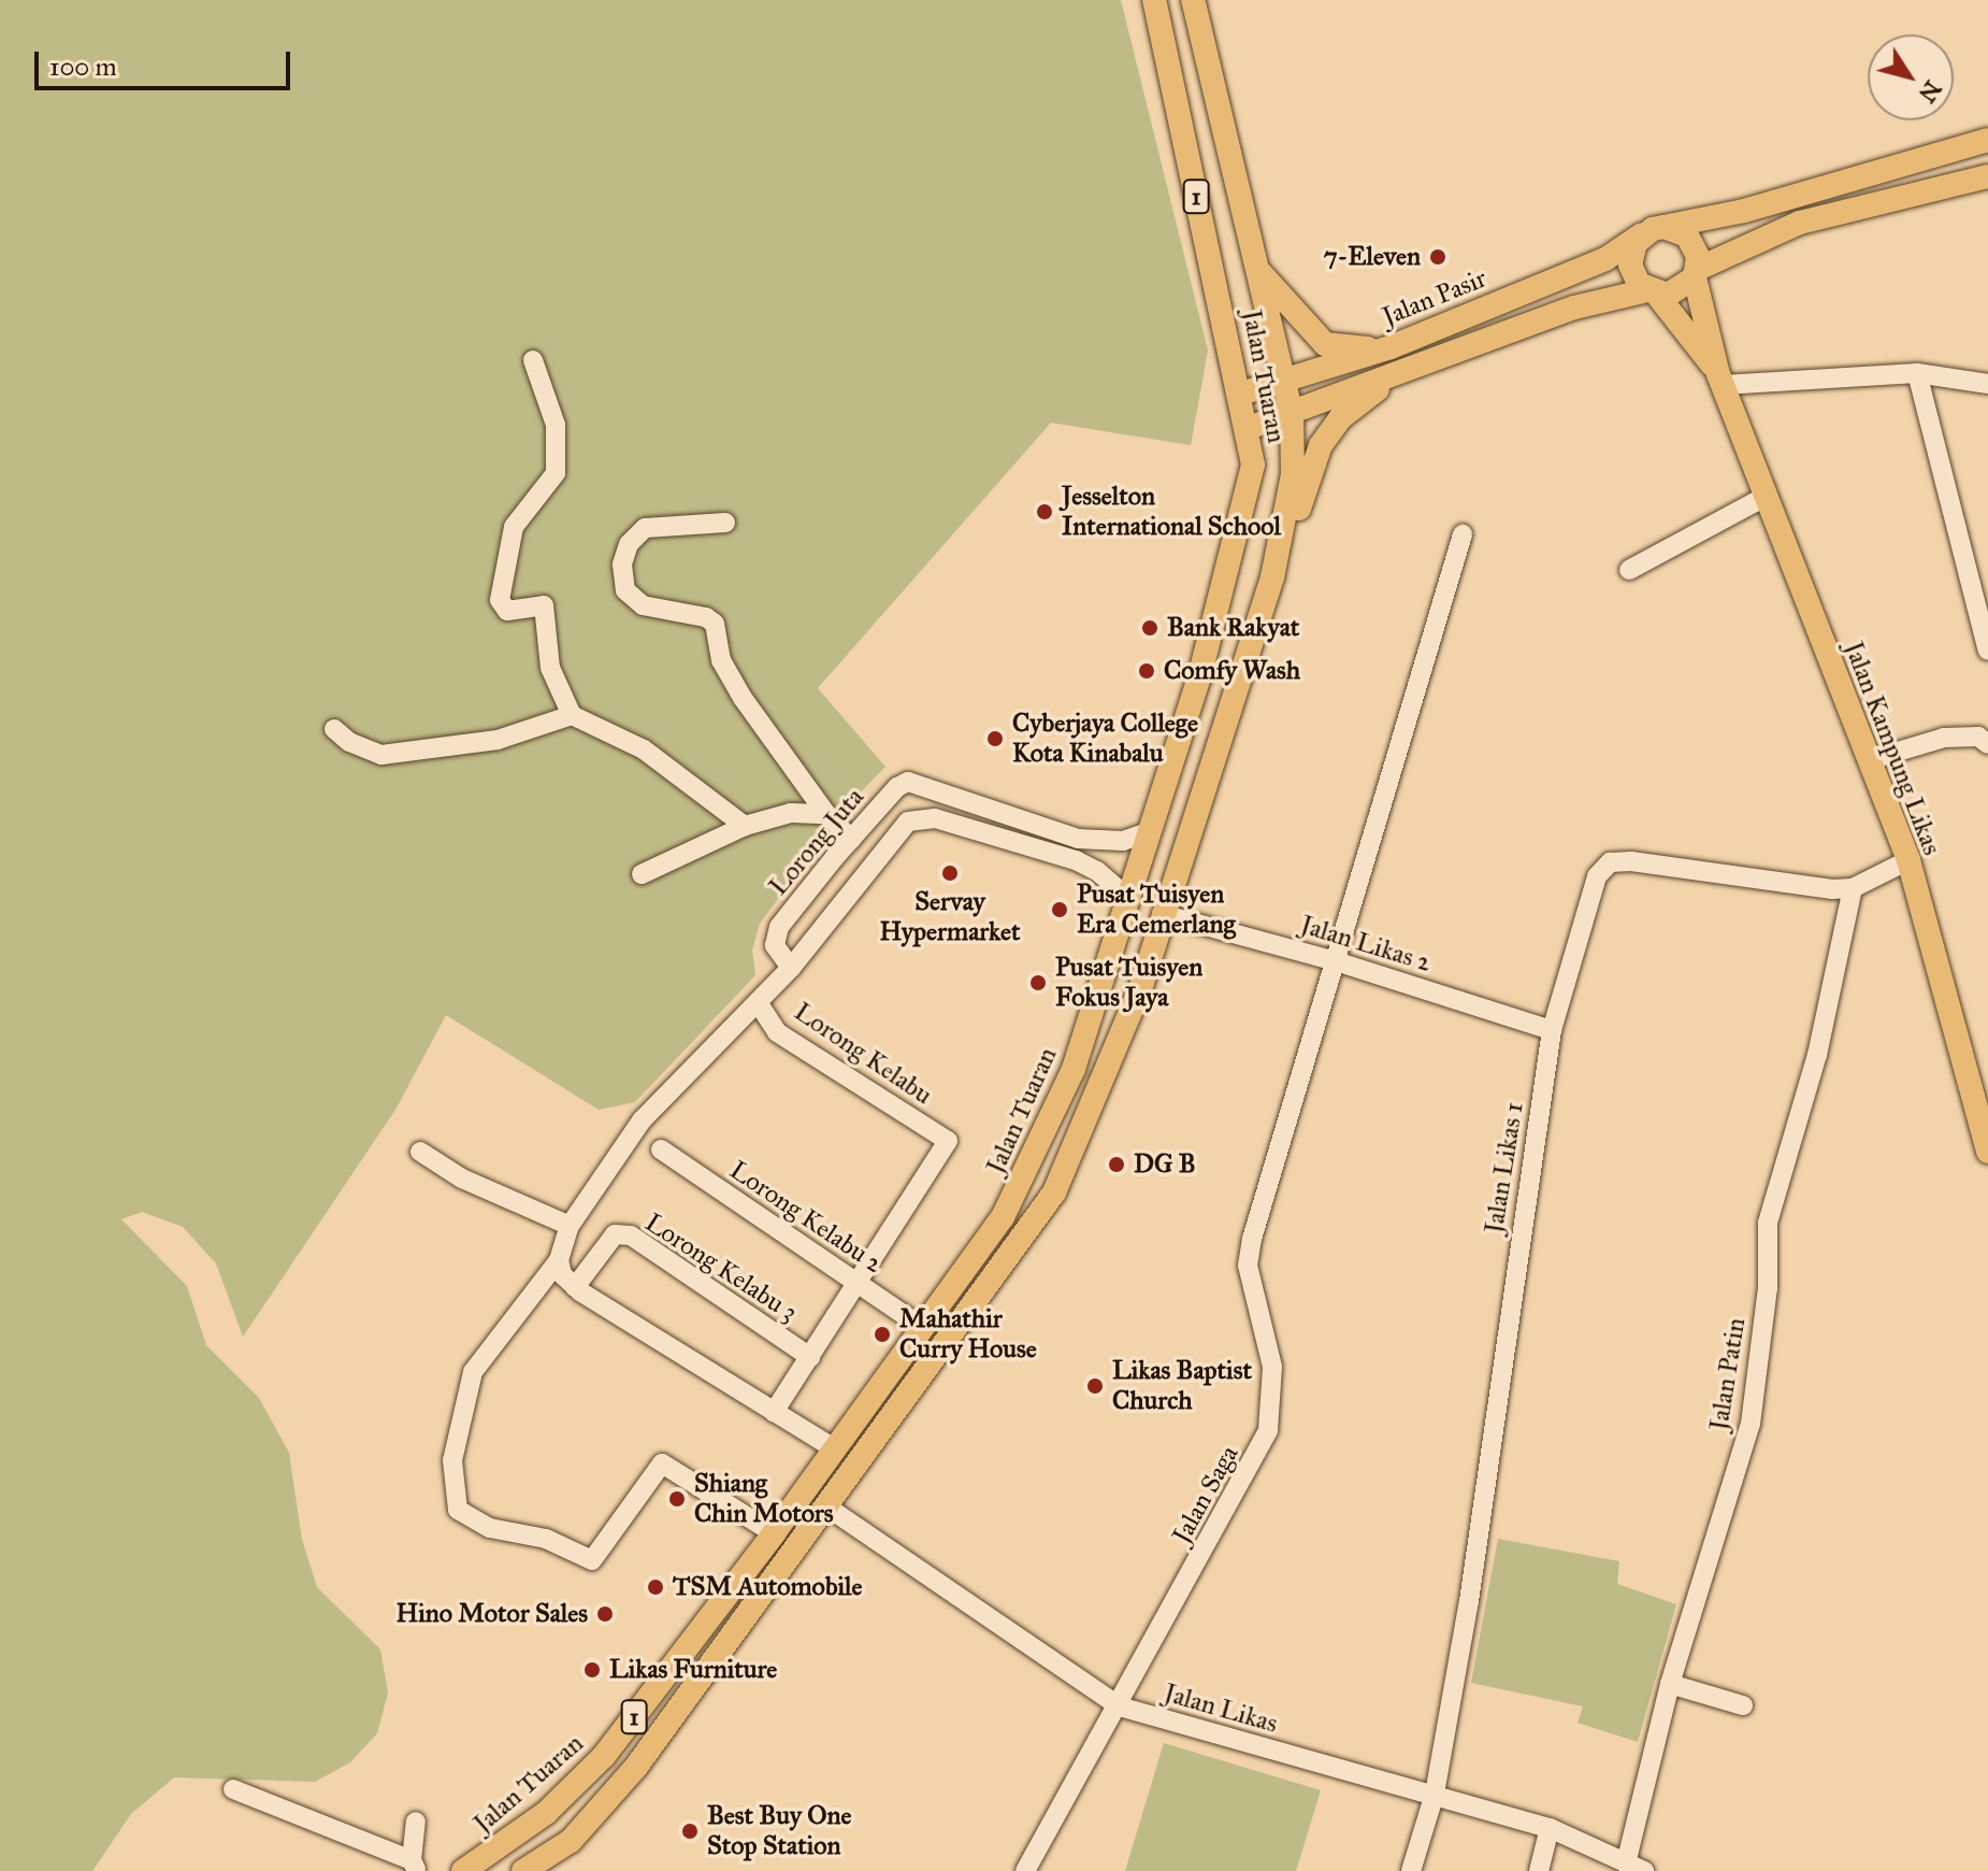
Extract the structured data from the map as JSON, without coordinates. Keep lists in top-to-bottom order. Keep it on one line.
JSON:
{"streets":{"main road":["1","Jalan Pasir","Jalan Tuaran","Jalan Kampung Likas"],"street":["Lorong Juta","Jalan Likas 2","Lorong Kelabu","Jalan Likas 1","Lorong Kelabu 2","Lorong Kelabu 3","Jalan Patin","Jalan Saga","Jalan Likas"]},"crossings":[["Jalan Pasir","Jalan Tuaran"],["Jalan Pasir","Jalan Kampung Likas"],["Jalan Tuaran","Lorong Juta"],["Jalan Tuaran","Jalan Likas 2"],["Jalan Tuaran","Lorong Kelabu 2"],["Jalan Tuaran","Jalan Likas"],["Jalan Kampung Likas","Jalan Likas 1"],["Jalan Likas 2","Jalan Likas 1"],["Jalan Likas 2","Jalan Saga"],["Lorong Kelabu","Lorong Kelabu 2"],["Jalan Likas 1","Jalan Patin"],["Jalan Likas 1","Jalan Likas"],["Jalan Patin","Jalan Likas"],["Jalan Saga","Jalan Likas"]],"places":["7-Eleven","Jesselton International School","Bank Rakyat","Comfy Wash","Cyberjaya College Kota Kinabalu","Servay Hypermarket","Pusat Tuisyen Era Cemerlang","Pusat Tuisyen Fokus Jaya","DG B","Mahathir Curry House","Likas Baptist Church","Shiang Chin Motors","TSM Automobile","Hino Motor Sales","Likas Furniture","Best Buy One Stop Station"],"scale_bar":"100 m","north":"bottom right"}
